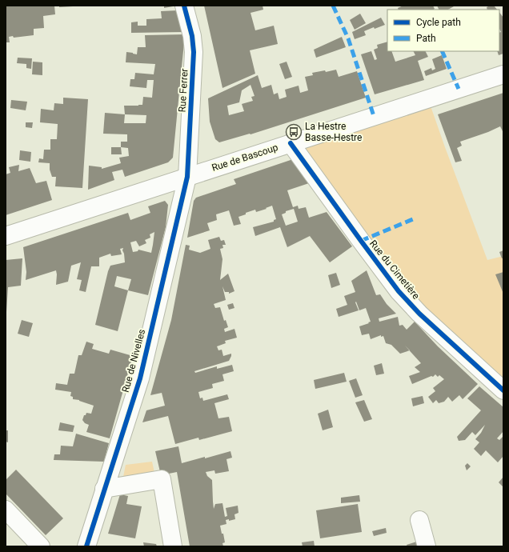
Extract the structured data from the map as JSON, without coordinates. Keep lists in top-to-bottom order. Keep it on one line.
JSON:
{"streets":{"street":["Rue Ferrer","Rue de Bascoup","Rue du Cimetière","Rue de Nivelles"]},"crossings":[["Rue Ferrer","Rue de Bascoup"],["Rue Ferrer","Rue de Nivelles"],["Rue de Bascoup","Rue du Cimetière"],["Rue de Bascoup","Rue de Nivelles"]],"places":{"bus stop":["La Hestre Basse-Hestre"]},"legend":["Cycle path","Path"]}
